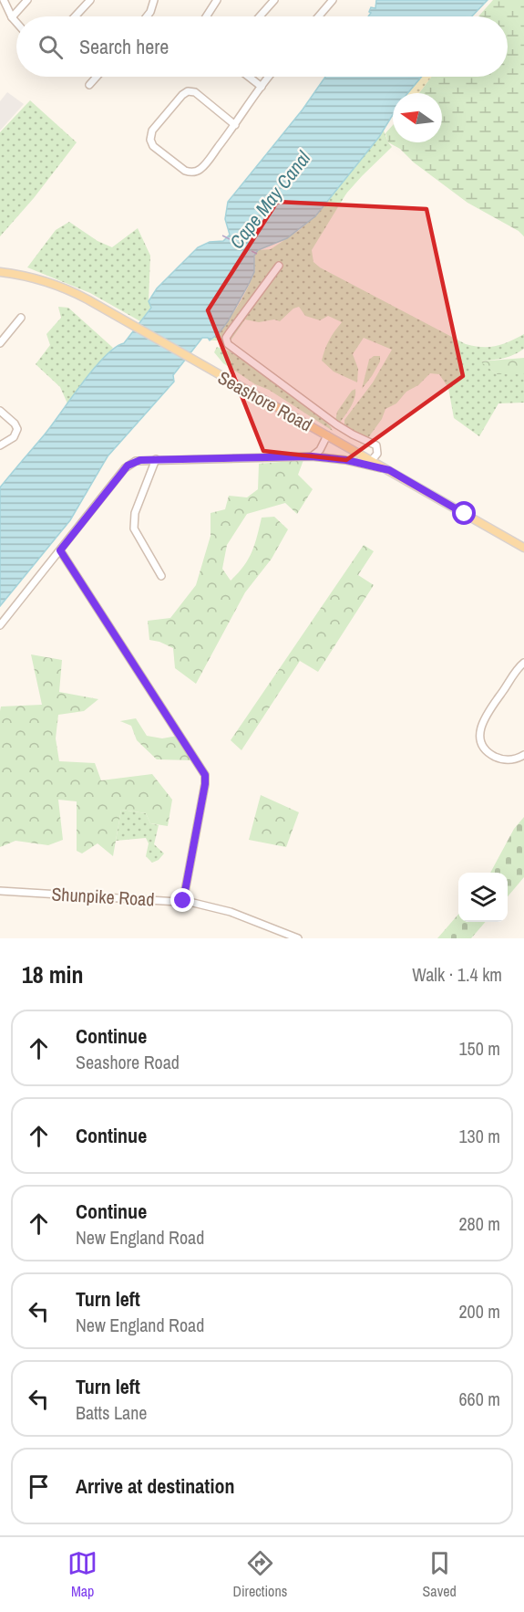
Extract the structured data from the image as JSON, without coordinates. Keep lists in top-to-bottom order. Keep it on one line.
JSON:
{"streets":{"main road":["Seashore Road"],"street":["Shunpike Road"]},"water":["Cape May Canal"],"north":"left","page":{"search":"Search here","heading":["18 min","Walk · 1.4 km"],"list":[["Continue","Seashore Road","150 m"],["Continue","130 m"],["Continue","New England Road","280 m"],["Turn left","New England Road","200 m"],["Turn left","Batts Lane","660 m"],"Arrive at destination"],"nav":["Map","Directions","Saved"]}}
